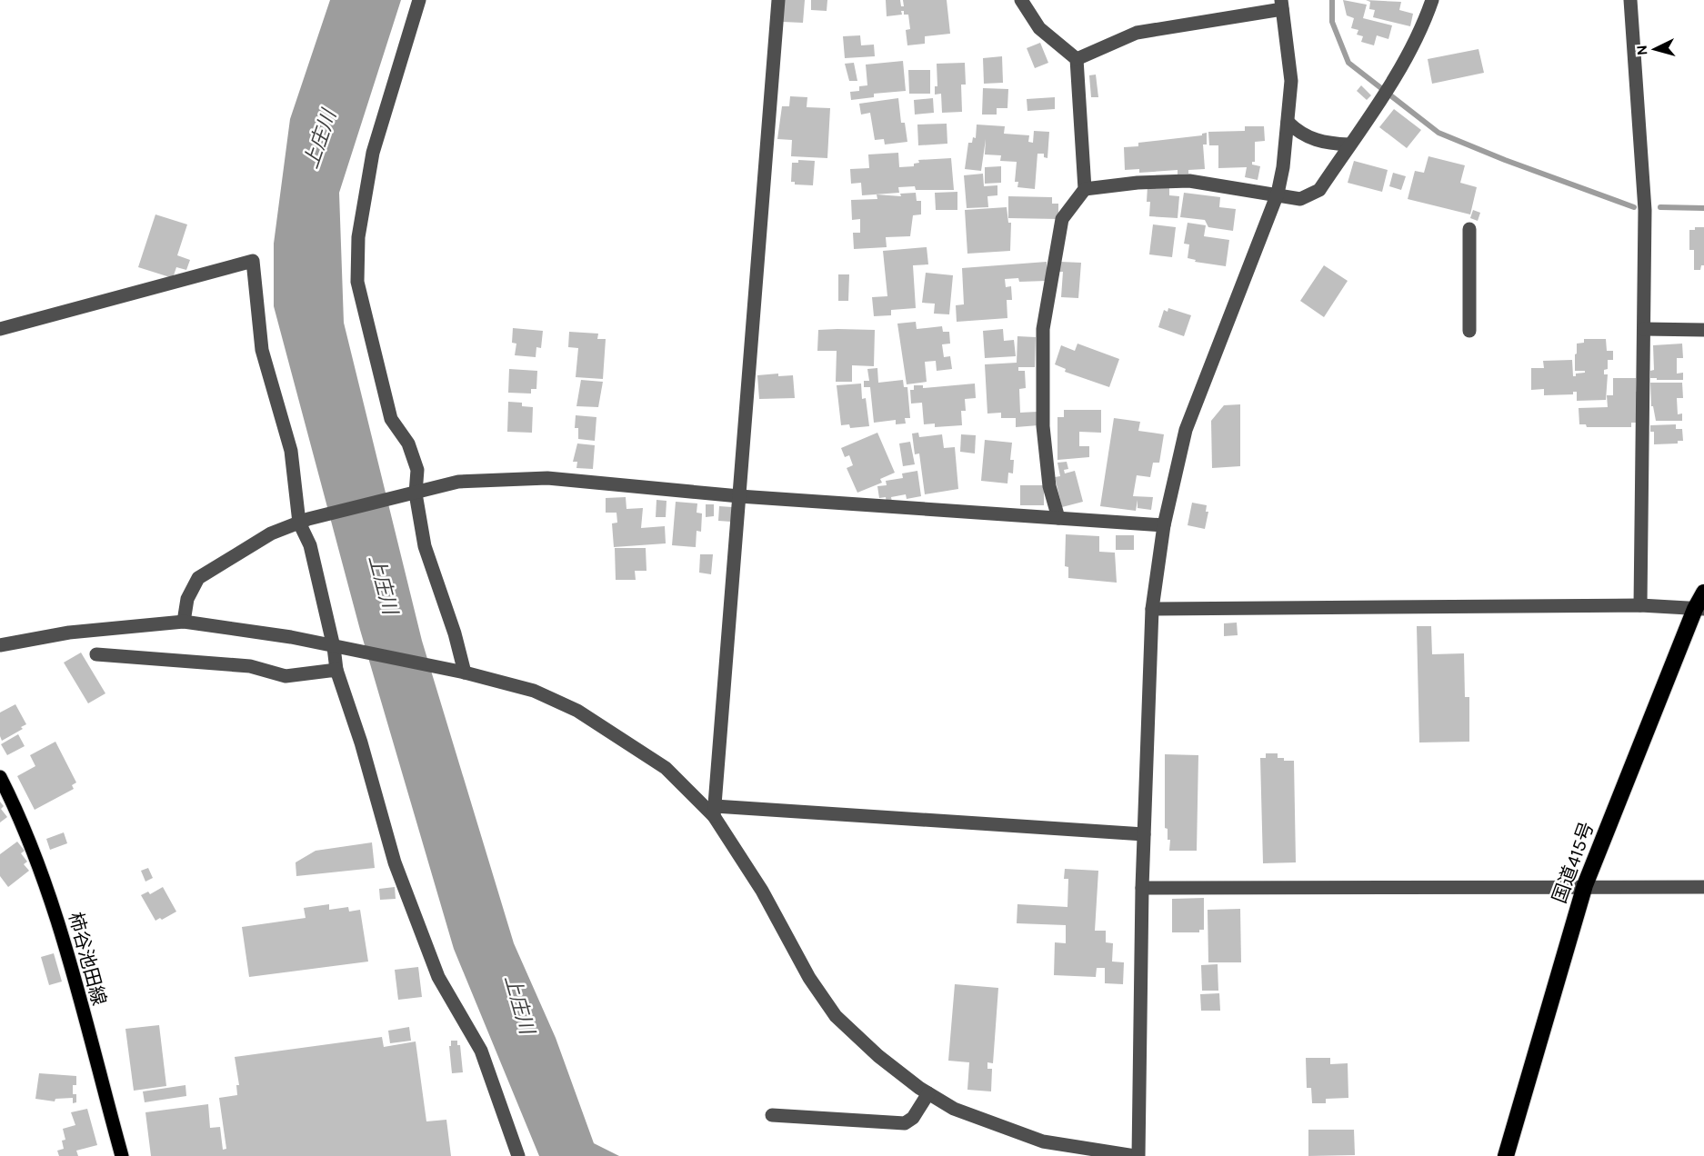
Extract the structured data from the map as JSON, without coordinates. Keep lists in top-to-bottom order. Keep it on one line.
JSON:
{"streets":{"highway":["国道415号"],"main road":["柿谷池田線"]},"water":["上庄川"],"north":"left"}
